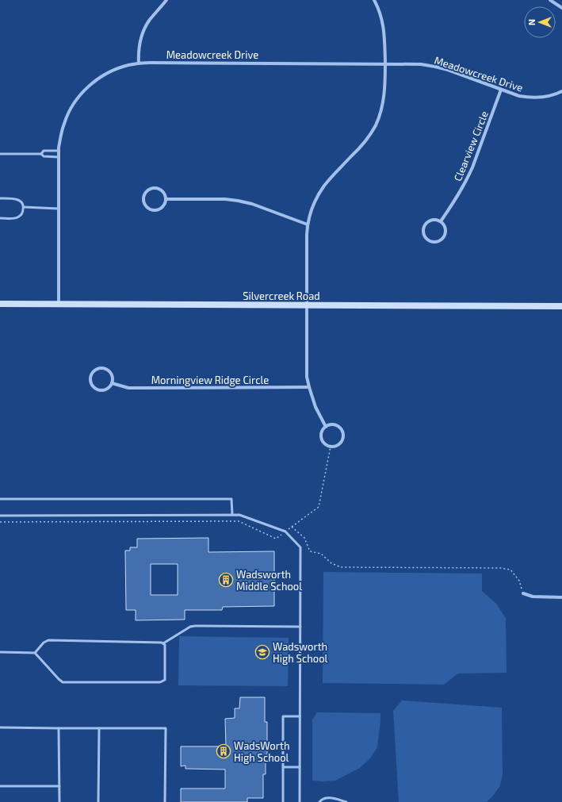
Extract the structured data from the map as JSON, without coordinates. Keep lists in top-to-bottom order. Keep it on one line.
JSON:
{"streets":{"street":["Meadowcreek Drive","Clearview Circle","Silvercreek Road","Morningview Ridge Circle"]},"crossings":[["Meadowcreek Drive","Clearview Circle"],["Meadowcreek Drive","Silvercreek Road"]],"places":{"building":["Wadsworth Middle School","WadsWorth High School"],"school or university":["Wadsworth High School"]},"north":"left"}
